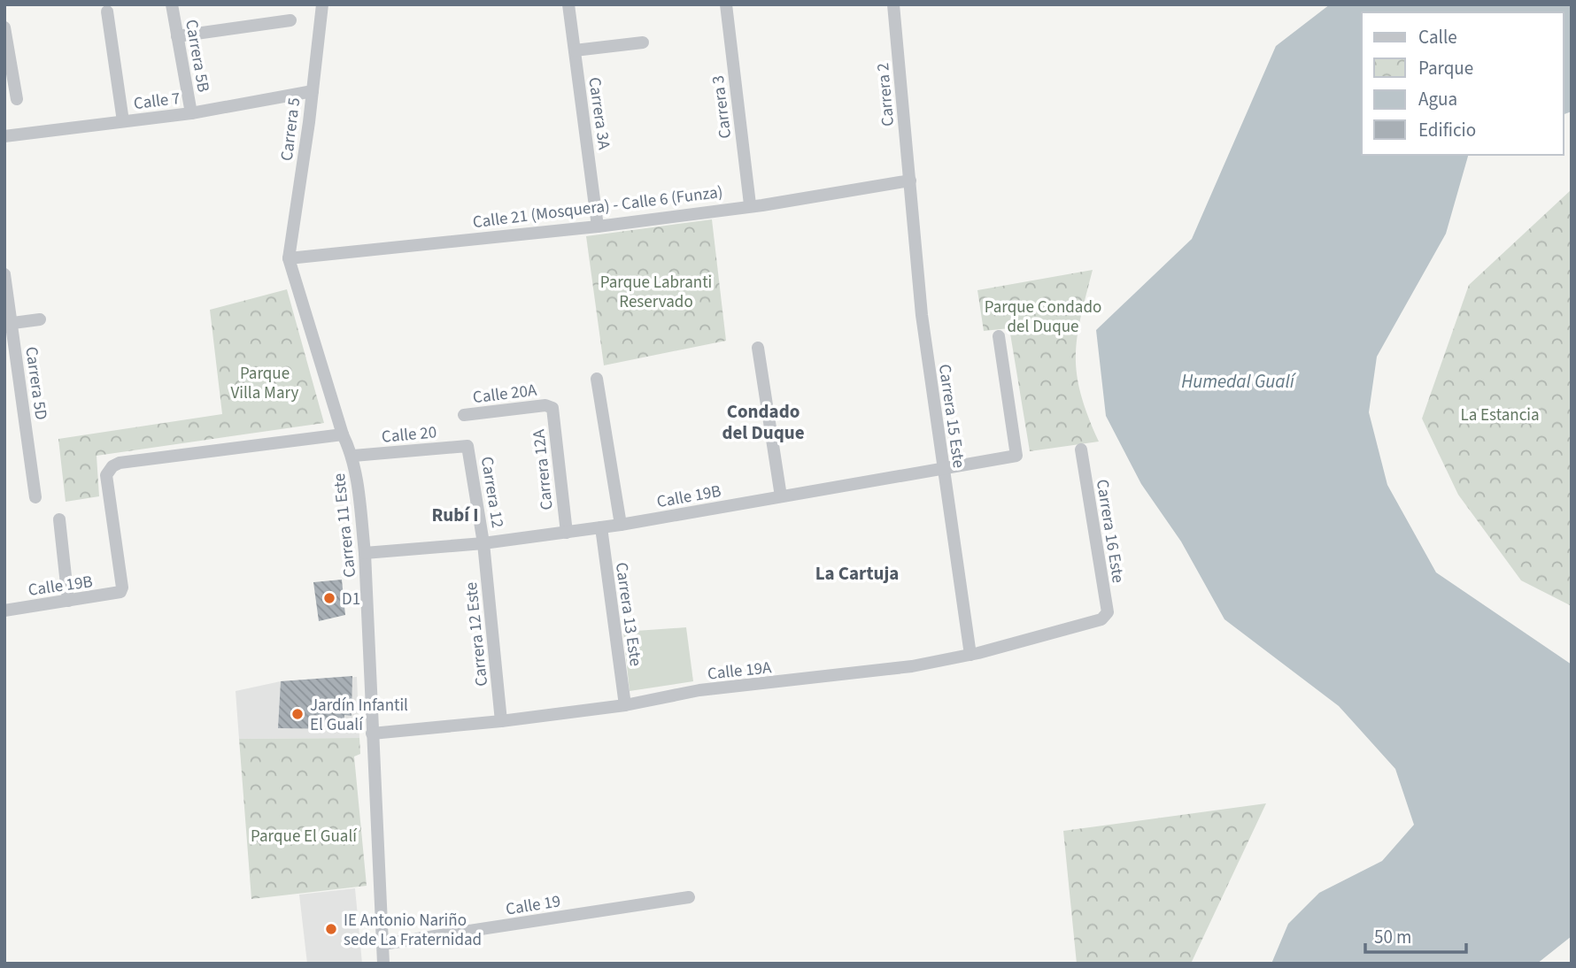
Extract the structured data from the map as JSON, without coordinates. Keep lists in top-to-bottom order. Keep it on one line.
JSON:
{"streets":{"street":["Carrera 5B","Carrera 2","Calle 7","Carrera 3","Carrera 3A","Carrera 5","Calle 21 (Mosquera) - Calle 6 (Funza)","Carrera 5D","Calle 20A","Carrera 15 Este","Calle 20","Carrera 12A","Carrera 12","Calle 19B","Carrera 11 Este","Carrera 16 Este","Carrera 13 Este","Carrera 12 Este","Calle 19A","Calle 19"]},"crossings":[["Carrera 5B","Calle 7"],["Carrera 2","Calle 21 (Mosquera) - Calle 6 (Funza)"],["Carrera 2","Carrera 15 Este"],["Calle 7","Carrera 5"],["Carrera 3","Calle 21 (Mosquera) - Calle 6 (Funza)"],["Carrera 3A","Calle 21 (Mosquera) - Calle 6 (Funza)"],["Carrera 5","Calle 21 (Mosquera) - Calle 6 (Funza)"],["Calle 21 (Mosquera) - Calle 6 (Funza)","Carrera 15 Este"],["Calle 20A","Carrera 12A"],["Carrera 15 Este","Calle 19B"],["Carrera 15 Este","Calle 19A"],["Calle 20","Carrera 12"],["Calle 20","Carrera 11 Este"],["Carrera 12A","Calle 19B"],["Carrera 12","Calle 19B"],["Carrera 12","Carrera 12 Este"],["Calle 19B","Carrera 11 Este"],["Calle 19B","Carrera 13 Este"],["Calle 19B","Carrera 12 Este"],["Carrera 11 Este","Calle 19A"],["Carrera 11 Este","Calle 19"],["Carrera 16 Este","Calle 19A"],["Carrera 13 Este","Calle 19A"],["Carrera 12 Este","Calle 19A"]],"districts":["Condado del Duque","Rubí I","La Cartuja"],"water":["Humedal Gualí"],"parks":["Parque Labranti Reservado","Parque Condado del Duque","Parque Villa Mary","La Estancia","Parque El Gualí"],"places":["D1","Jardín Infantil El Gualí","IE Antonio Nariño sede La Fraternidad"],"legend":["Calle","Parque","Agua","Edificio"],"scale_bar":"50 m"}
